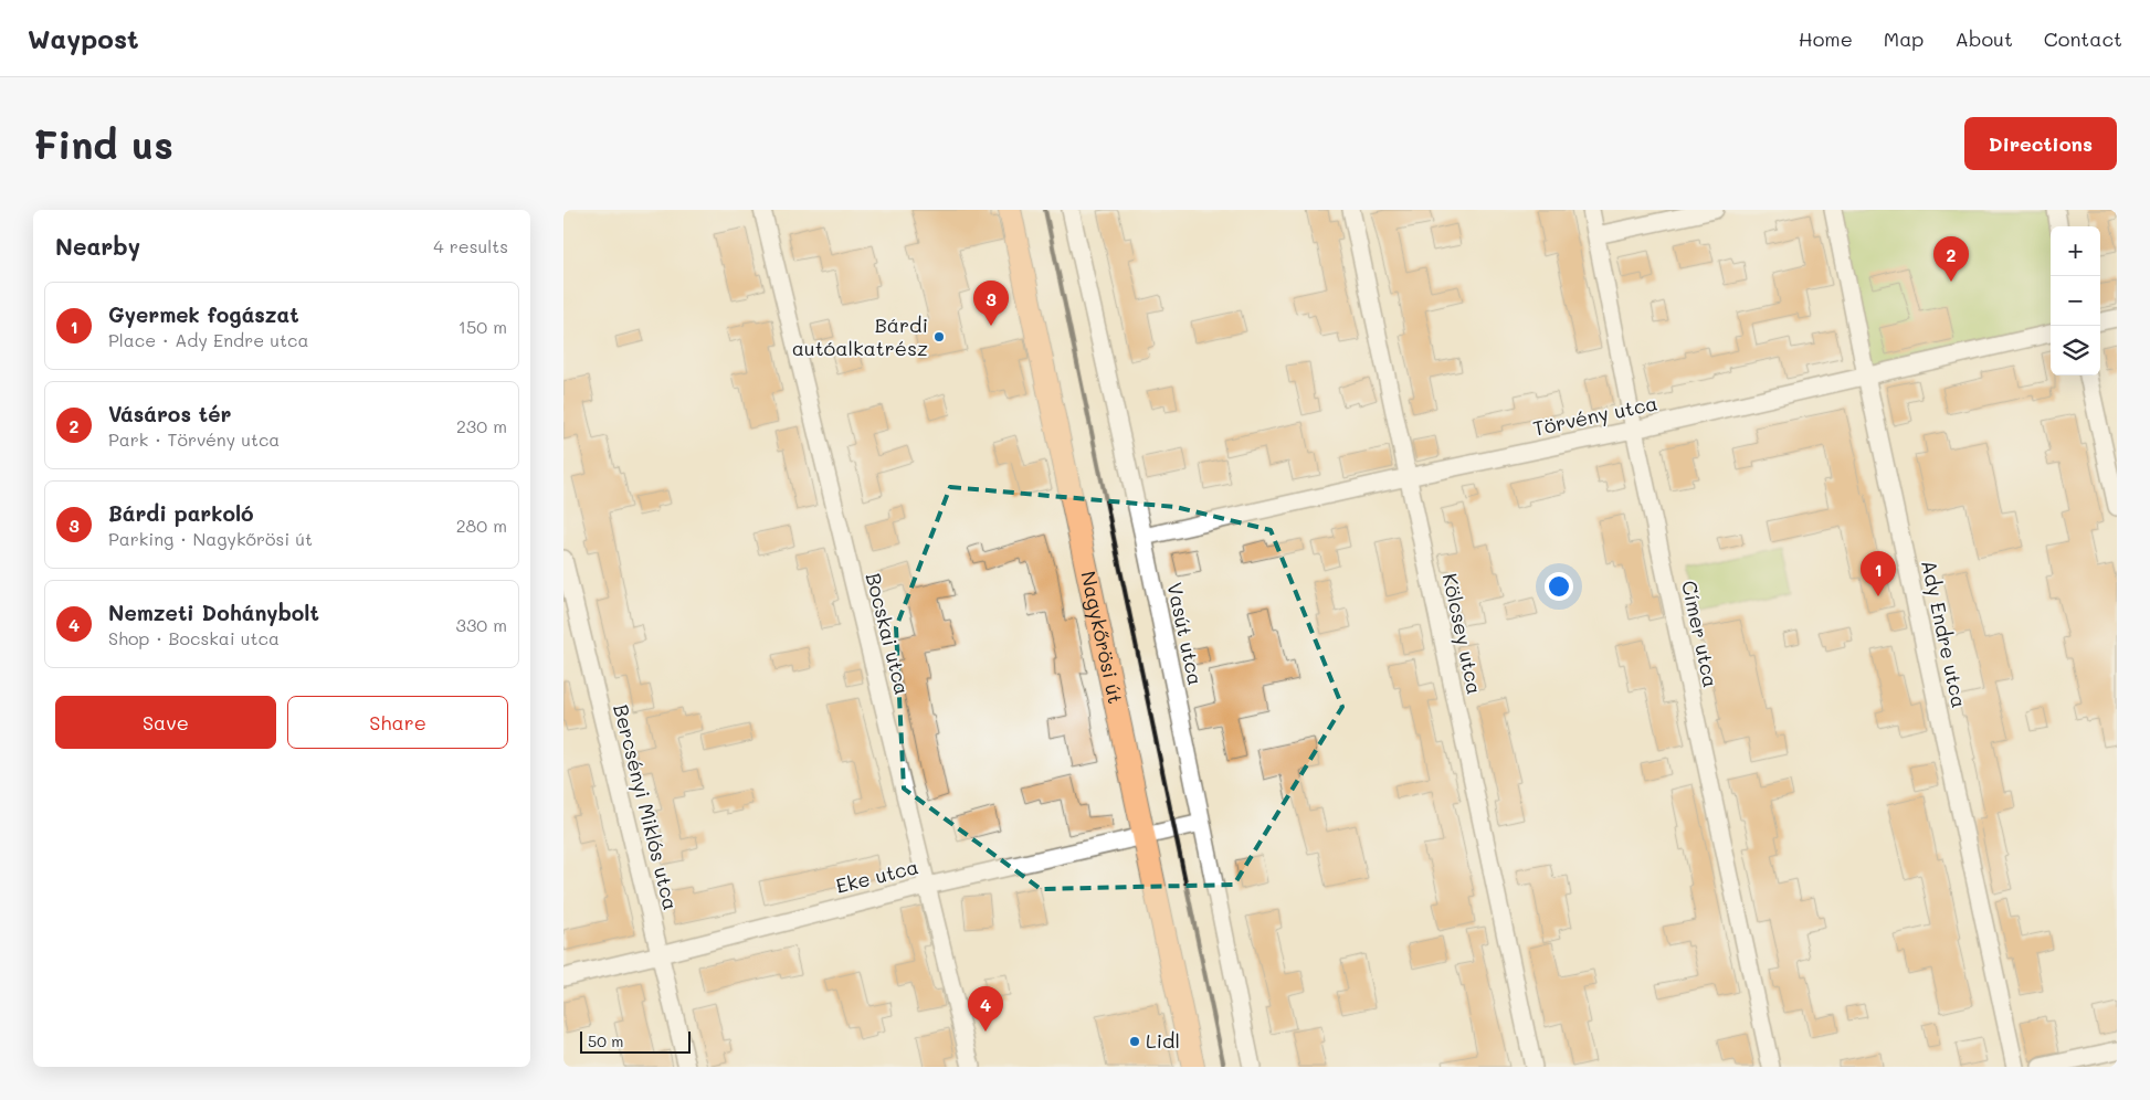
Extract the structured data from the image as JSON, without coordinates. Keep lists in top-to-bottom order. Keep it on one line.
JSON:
{"streets":{"main road":["Nagykőrösi út"],"street":["Törvény utca","Bocskai utca","Vasút utca","Kölcsey utca","Címer utca","Ady Endre utca","Bercsényi Miklós utca","Eke utca"]},"crossings":[["Törvény utca","Vasút utca"],["Törvény utca","Kölcsey utca"],["Törvény utca","Címer utca"],["Törvény utca","Ady Endre utca"],["Bocskai utca","Eke utca"],["Vasút utca","Eke utca"],["Nagykőrösi út","Eke utca"],["Bercsényi Miklós utca","Eke utca"]],"places":["Bárdi autóalkatrész","Lidl"],"scale_bar":"50 m","page":{"header":"Waypost","nav":["Home","Map","About","Contact"],"buttons":["Directions",["Save","Share"]],"title":"Find us","heading":["Nearby","4 results"],"map_buttons":["+","−"],"pins":["2","3","1","4"],"list":[{"mark":"1","name":"Gyermek fogászat","note":"Place · Ady Endre utca","value":"150 m"},{"mark":"2","name":"Vásáros tér","note":"Park · Törvény utca","value":"230 m"},{"mark":"3","name":"Bárdi parkoló","note":"Parking · Nagykőrösi út","value":"280 m"},{"mark":"4","name":"Nemzeti Dohánybolt","note":"Shop · Bocskai utca","value":"330 m"}],"scale":"50 m"}}
